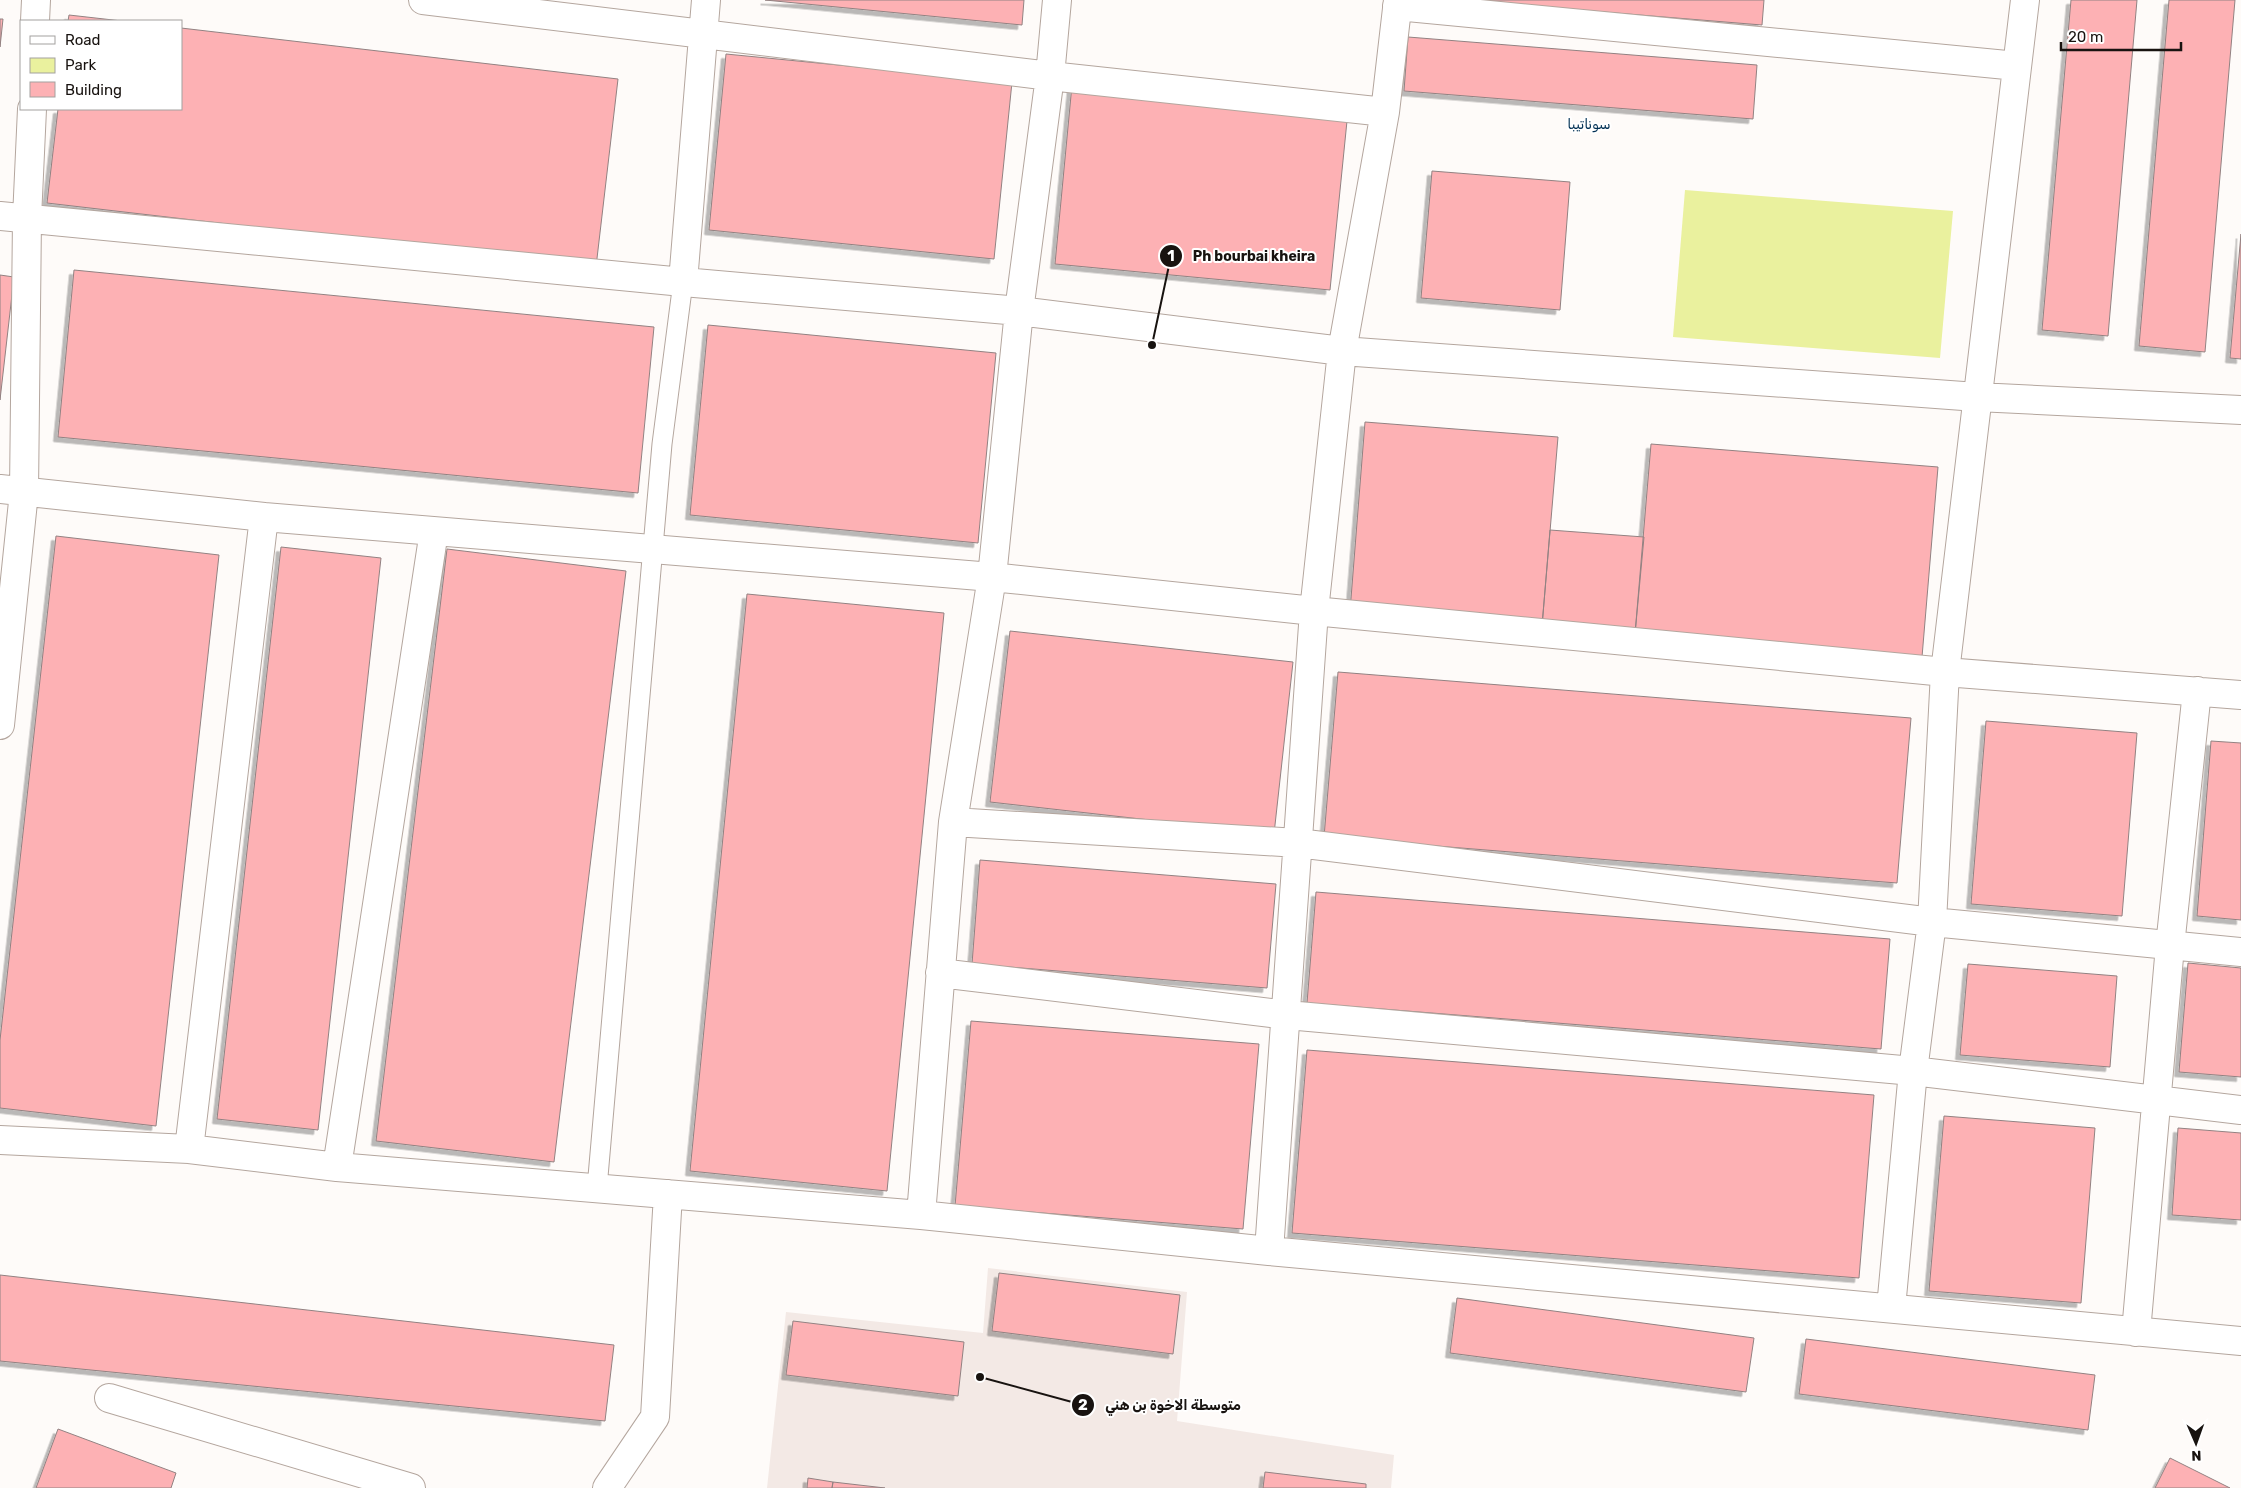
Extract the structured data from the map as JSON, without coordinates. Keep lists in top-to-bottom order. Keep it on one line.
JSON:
{"districts":["سوناتيبا"],"places":["Ph bourbai kheira","متوسطة الاخوة بن هني"],"legend":["Road","Park","Building"],"scale_bar":"20 m","north":"bottom"}
